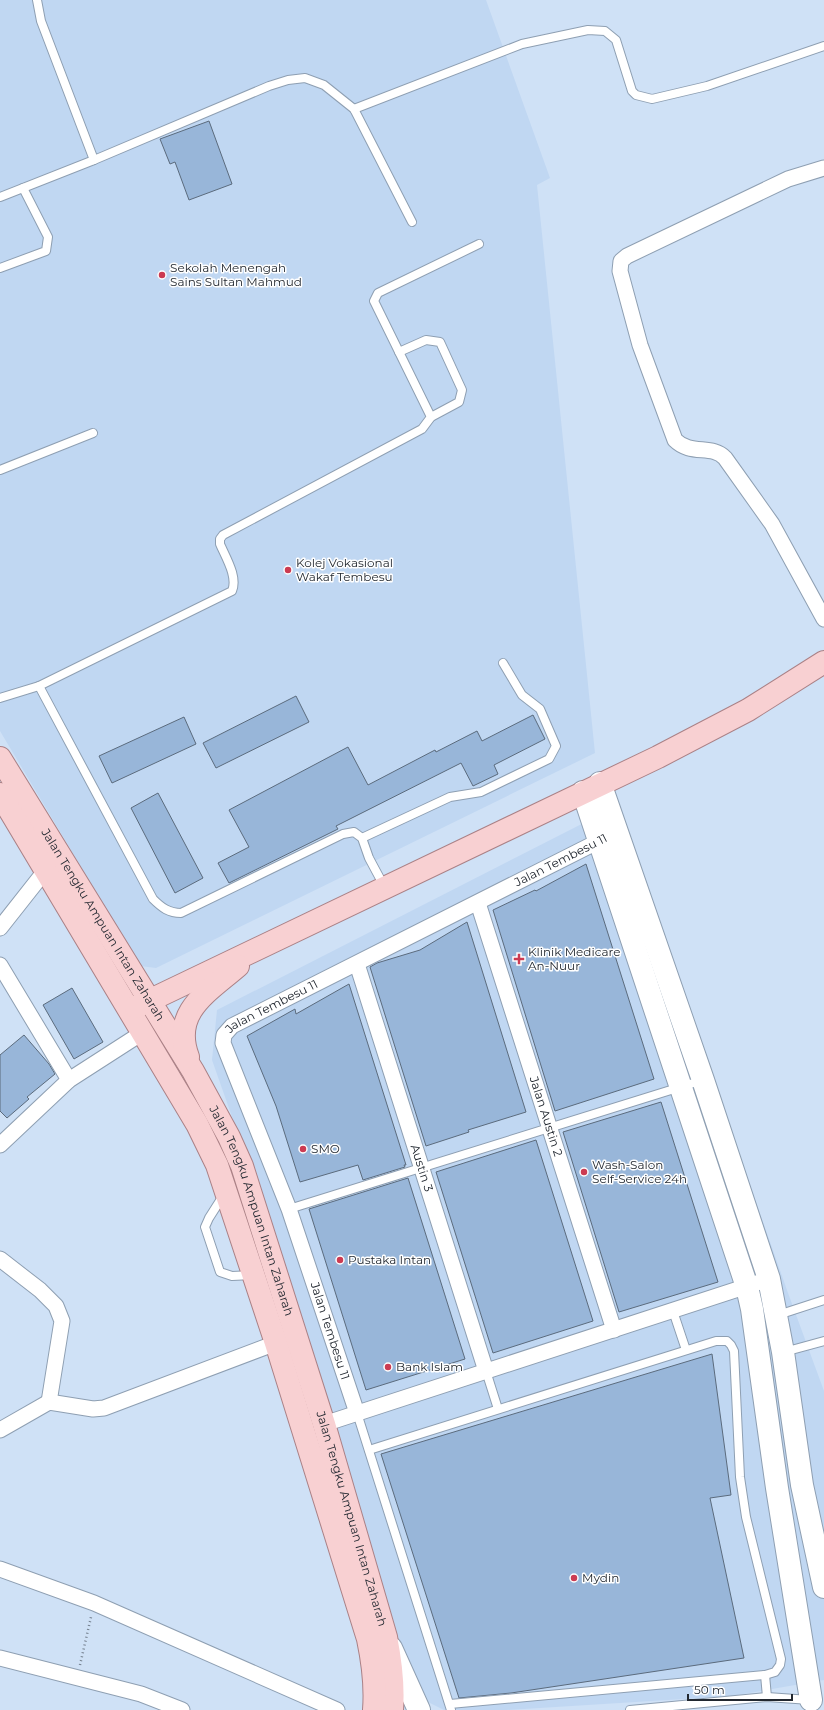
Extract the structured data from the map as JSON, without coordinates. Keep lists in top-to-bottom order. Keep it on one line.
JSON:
{"streets":{"main road":["Jalan Tengku Ampuan Intan Zaharah"],"street":["Jalan Tembesu 11","Jalan Austin 2","Austin 3"]},"crossings":[["Jalan Tembesu 11","Jalan Austin 2"],["Jalan Tembesu 11","Austin 3"]],"places":{"other":["Sekolah Menengah Sains Sultan Mahmud","Kolej Vokasional Wakaf Tembesu","SMO","Wash-Salon Self-Service 24h","Pustaka Intan","Bank Islam","Mydin"],"health":["Klinik Medicare An-Nuur"]},"scale_bar":"50 m"}
